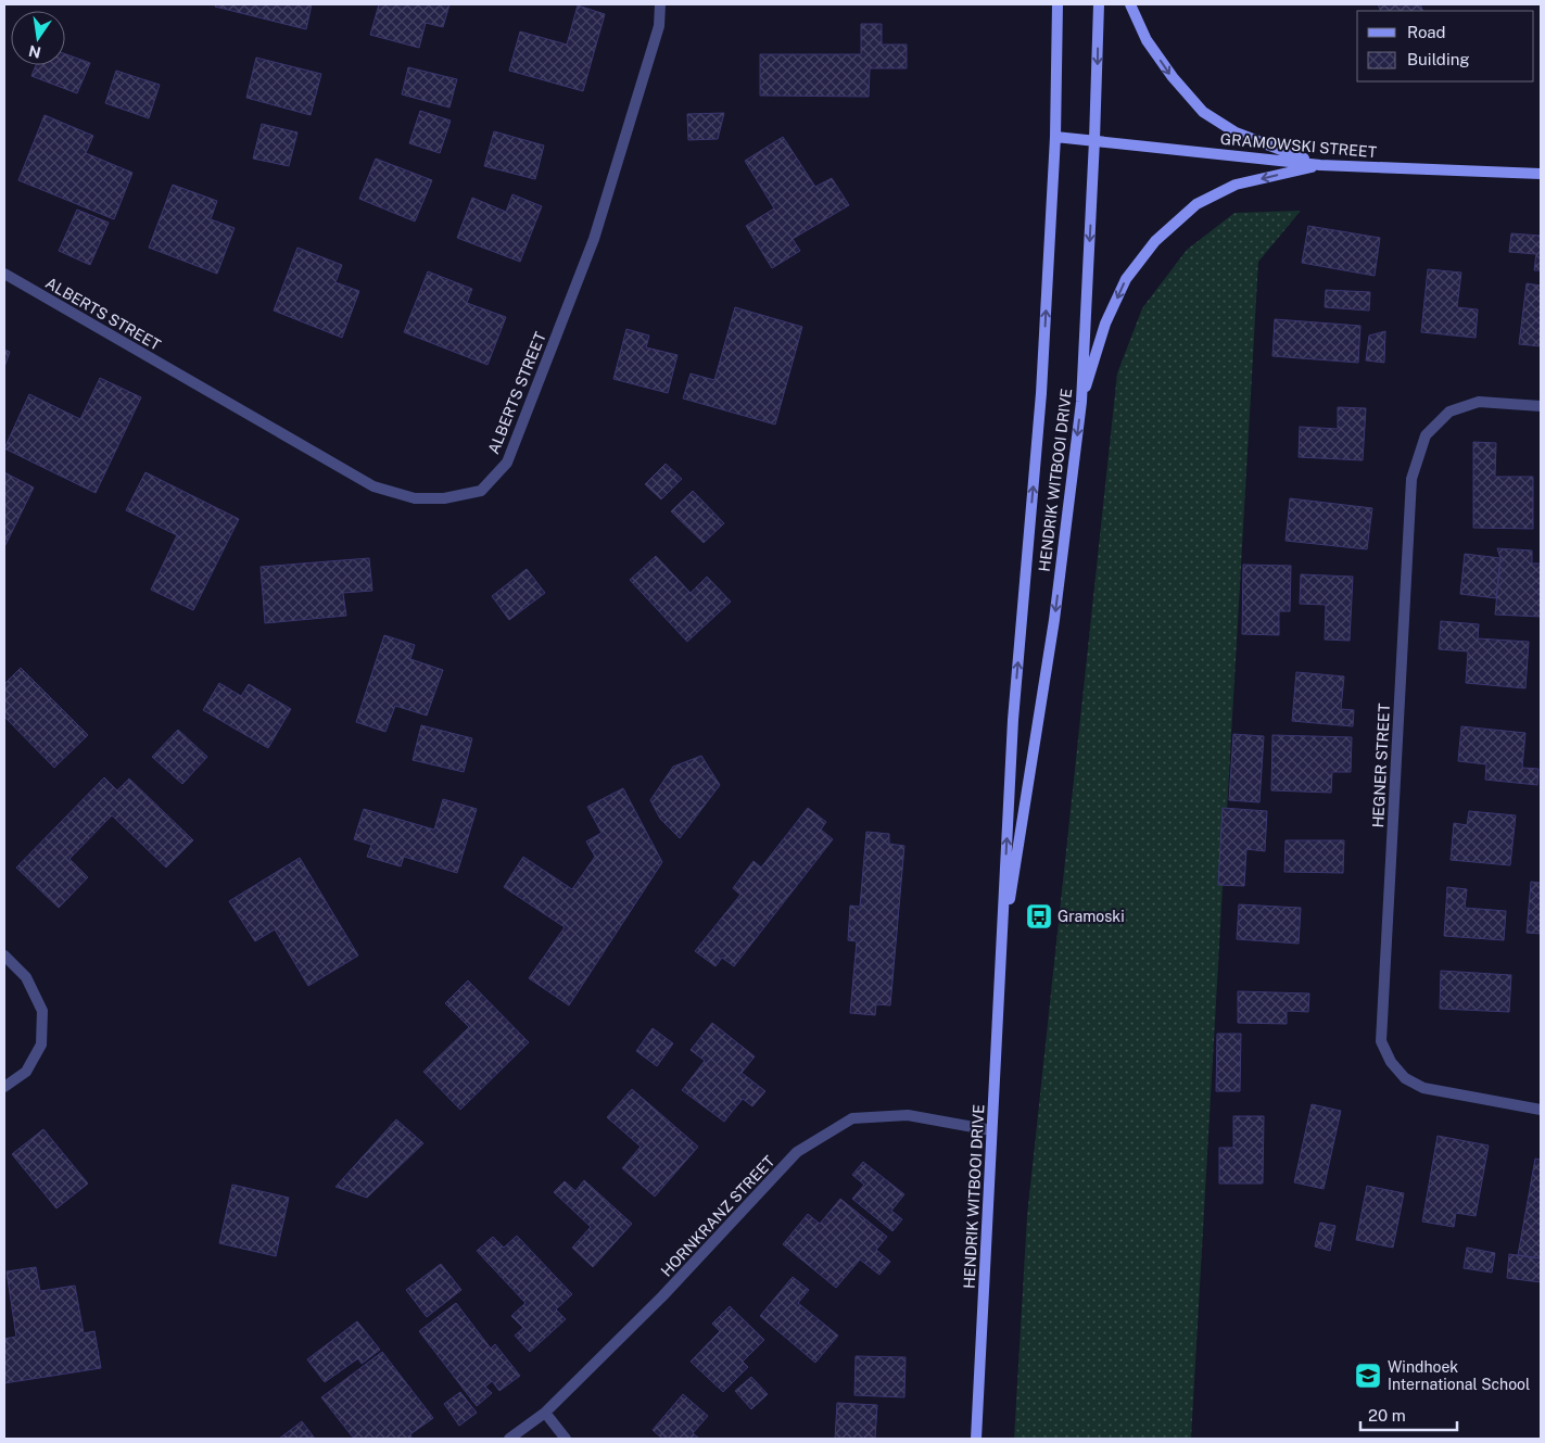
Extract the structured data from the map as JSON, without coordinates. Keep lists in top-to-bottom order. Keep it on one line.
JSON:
{"streets":{"main road":["GRAMOWSKI STREET","HENDRIK WITBOOI DRIVE"],"street":["ALBERTS STREET","HEGNER STREET","HORNKRANZ STREET"]},"crossings":[["GRAMOWSKI STREET","HENDRIK WITBOOI DRIVE"],["HENDRIK WITBOOI DRIVE","HORNKRANZ STREET"]],"places":{"bus stop":["Gramoski"],"school or university":["Windhoek International School"]},"legend":["Road","Building"],"scale_bar":"20 m","north":"bottom"}
